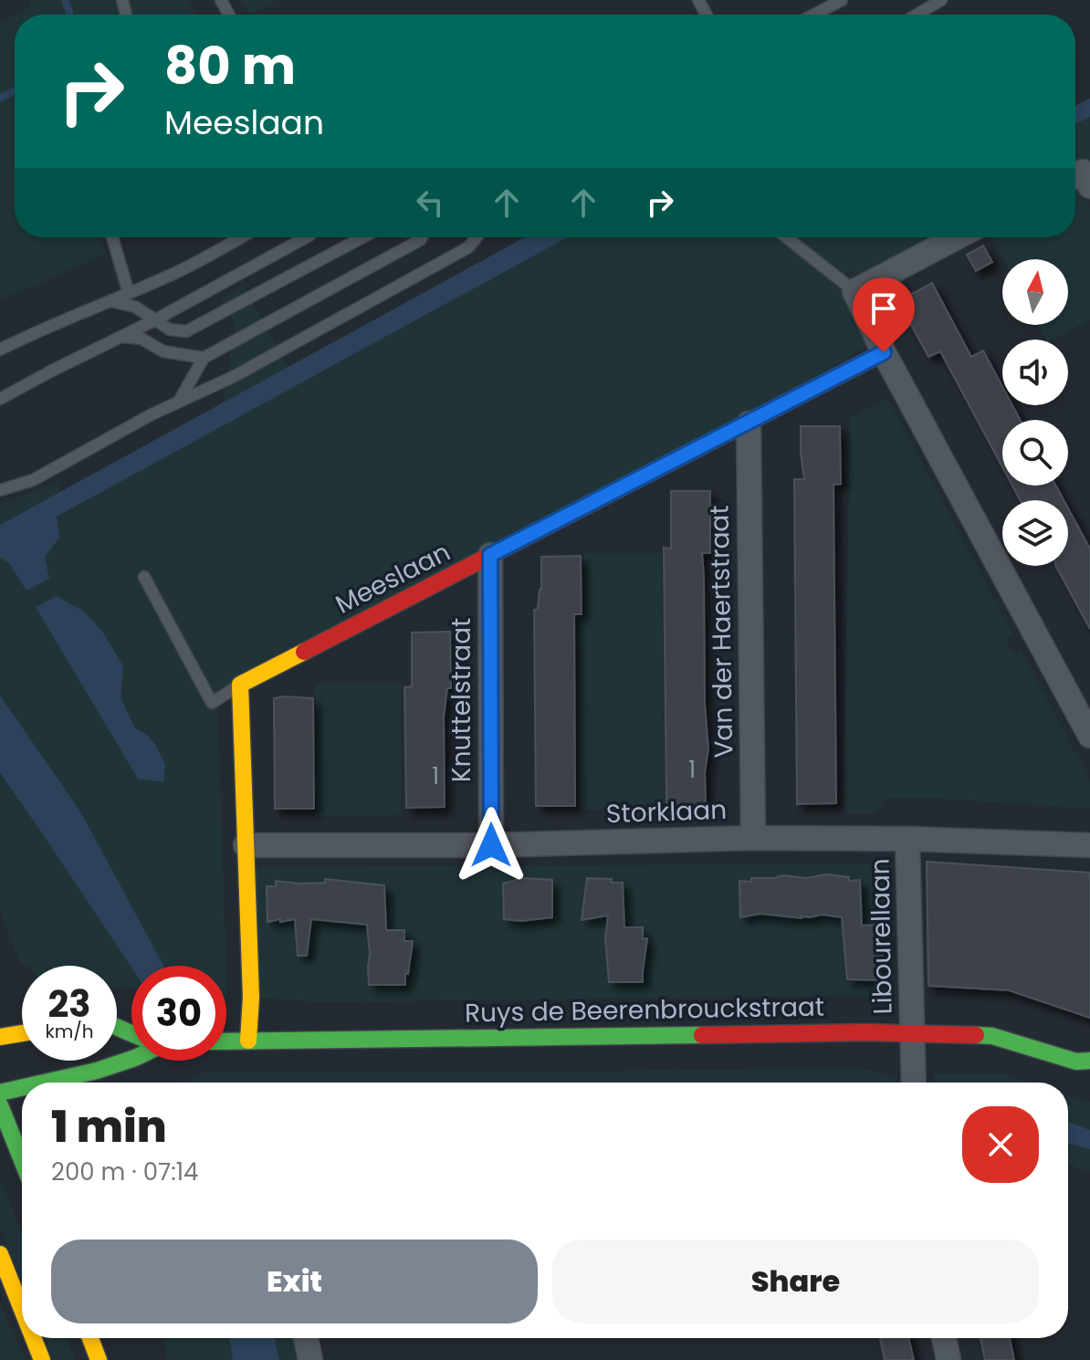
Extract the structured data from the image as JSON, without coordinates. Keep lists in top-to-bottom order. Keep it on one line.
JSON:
{"streets":{"main road":["Meeslaan","Ruys de Beerenbrouckstraat"],"street":["Van der Haertstraat","Knuttelstraat","Storklaan","Libourellaan"]},"crossings":[["Meeslaan","Van der Haertstraat"],["Meeslaan","Knuttelstraat"],["Van der Haertstraat","Storklaan"],["Knuttelstraat","Storklaan"],["Storklaan","Libourellaan"],["Libourellaan","Ruys de Beerenbrouckstraat"]],"house_numbers":["1","1"],"north":"top","page":{"turn":["80 m","Meeslaan"],"speed":"23 km/h","limit":"30","heading":["1 min","200 m · 07:14"],"buttons":["Exit","Share"]}}
